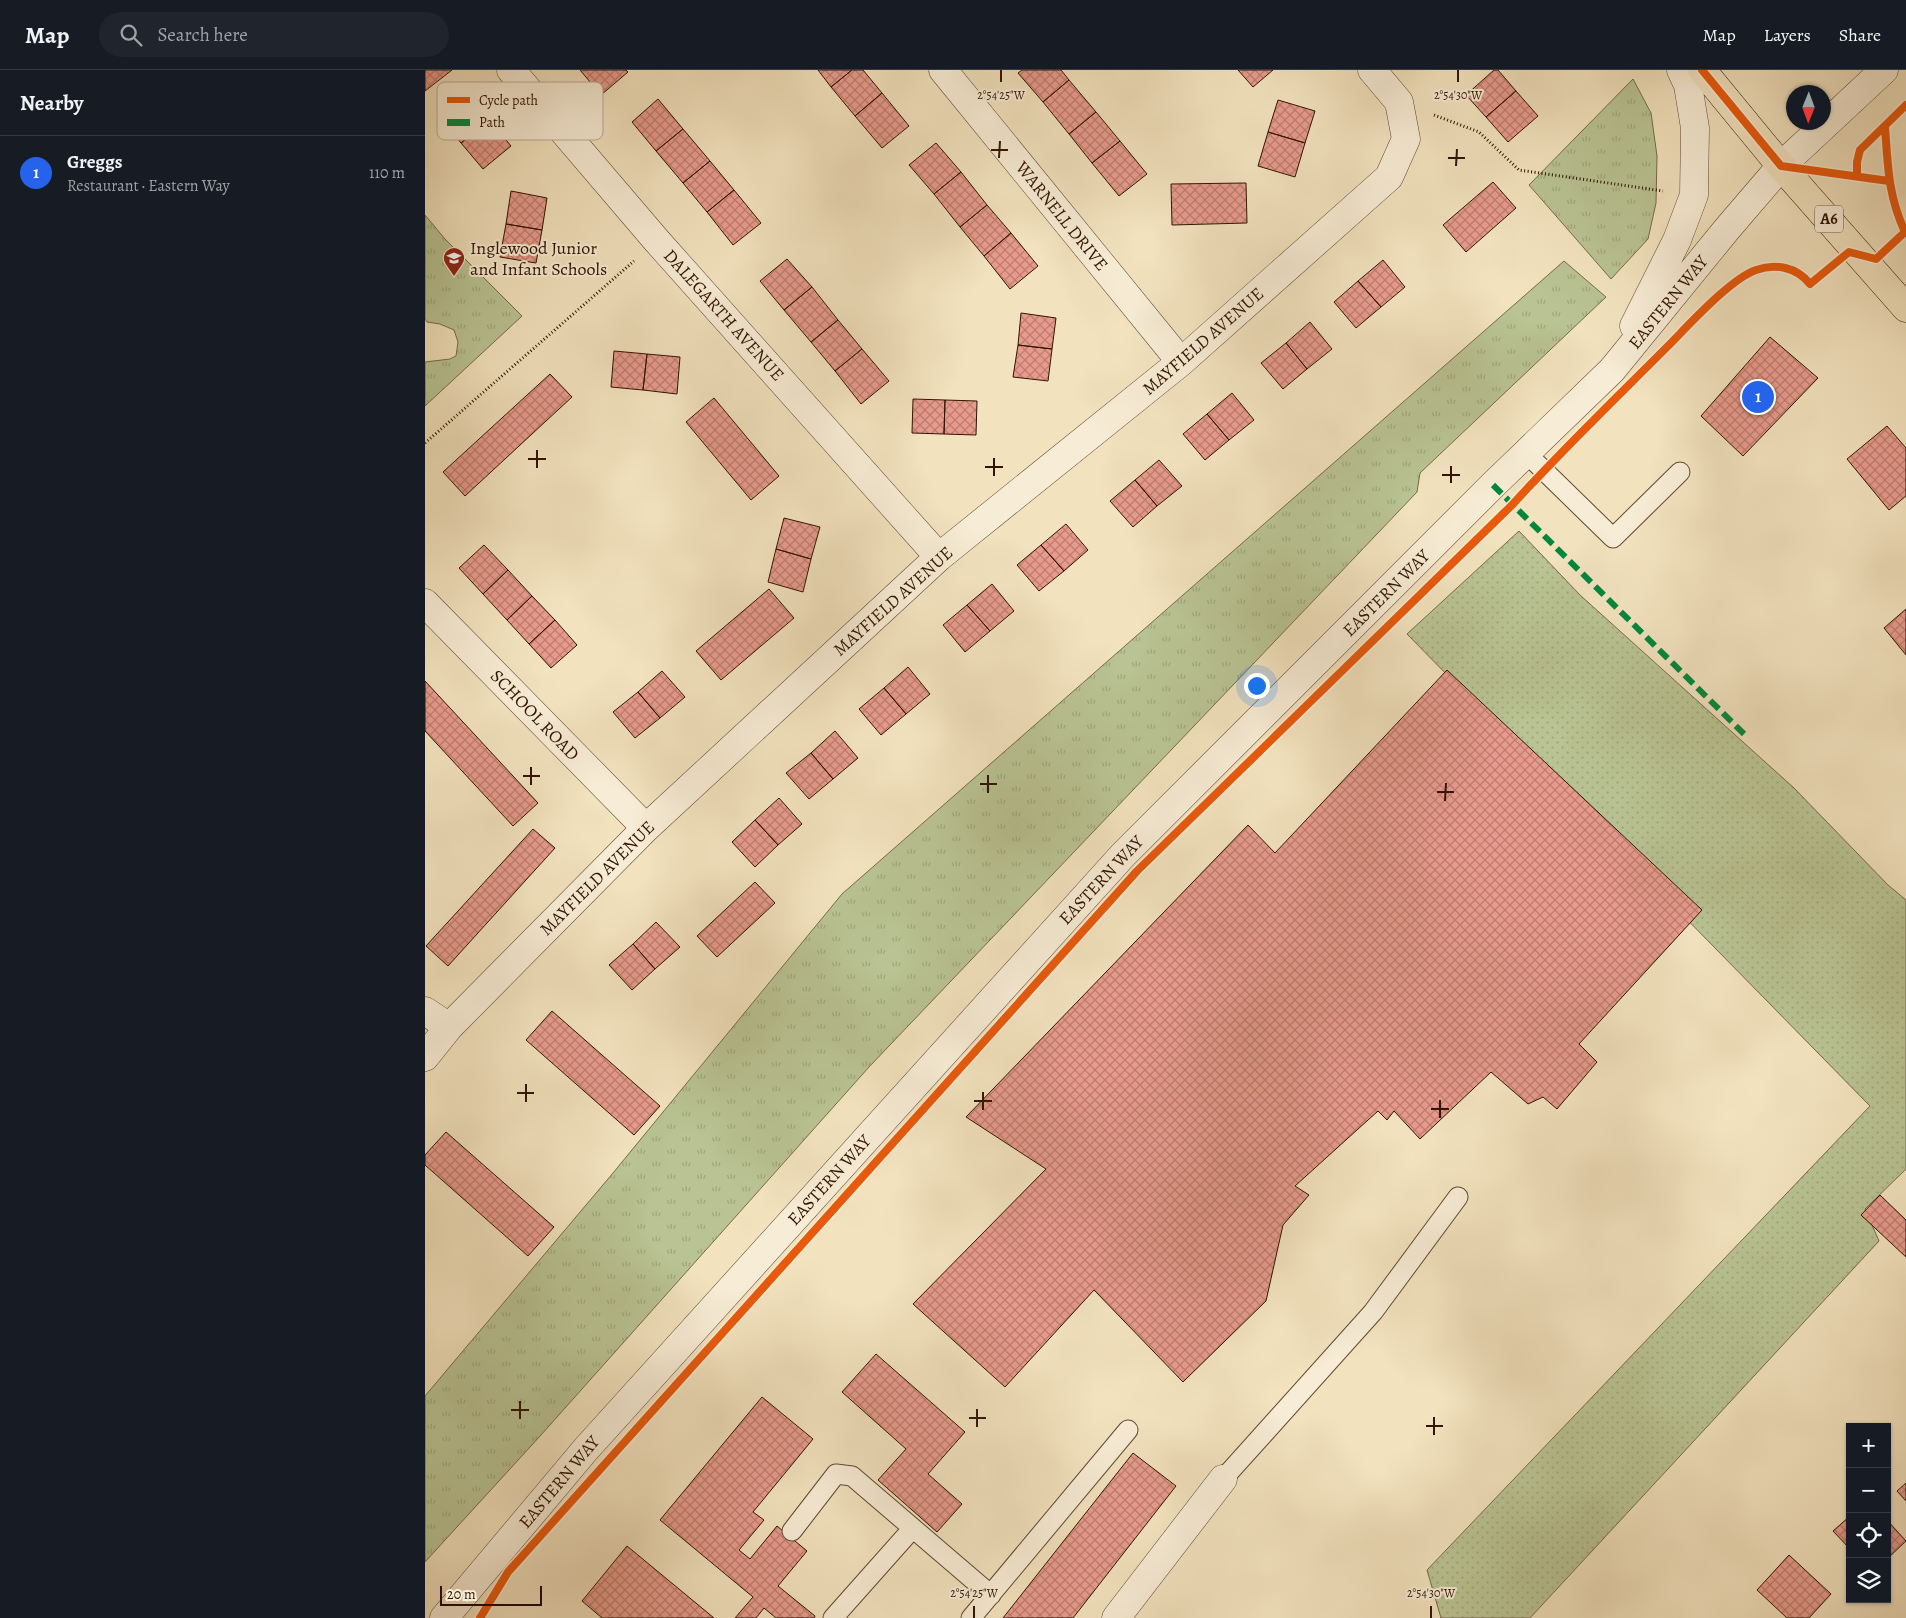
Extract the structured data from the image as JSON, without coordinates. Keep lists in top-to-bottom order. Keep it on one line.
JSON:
{"streets":{"main road":["A6"],"street":["WARNELL DRIVE","EASTERN WAY","DALEGARTH AVENUE","MAYFIELD AVENUE","SCHOOL ROAD"]},"crossings":[["WARNELL DRIVE","MAYFIELD AVENUE"],["A6","EASTERN WAY"],["DALEGARTH AVENUE","MAYFIELD AVENUE"],["MAYFIELD AVENUE","SCHOOL ROAD"]],"places":{"school or university":["Inglewood Junior and Infant Schools"]},"legend":["Cycle path","Path"],"scale_bar":"20 m","north":"bottom","page":{"header":"Map","search":"Search here","nav":["Map","Layers","Share"],"heading":"Nearby","list":[{"mark":"1","name":"Greggs","note":"Restaurant · Eastern Way","value":"110 m"}],"pins":"1","map_buttons":["+","−"],"scale":"20 m"},"coordinates":["2°54'25\"W","2°54'30\"W"]}
